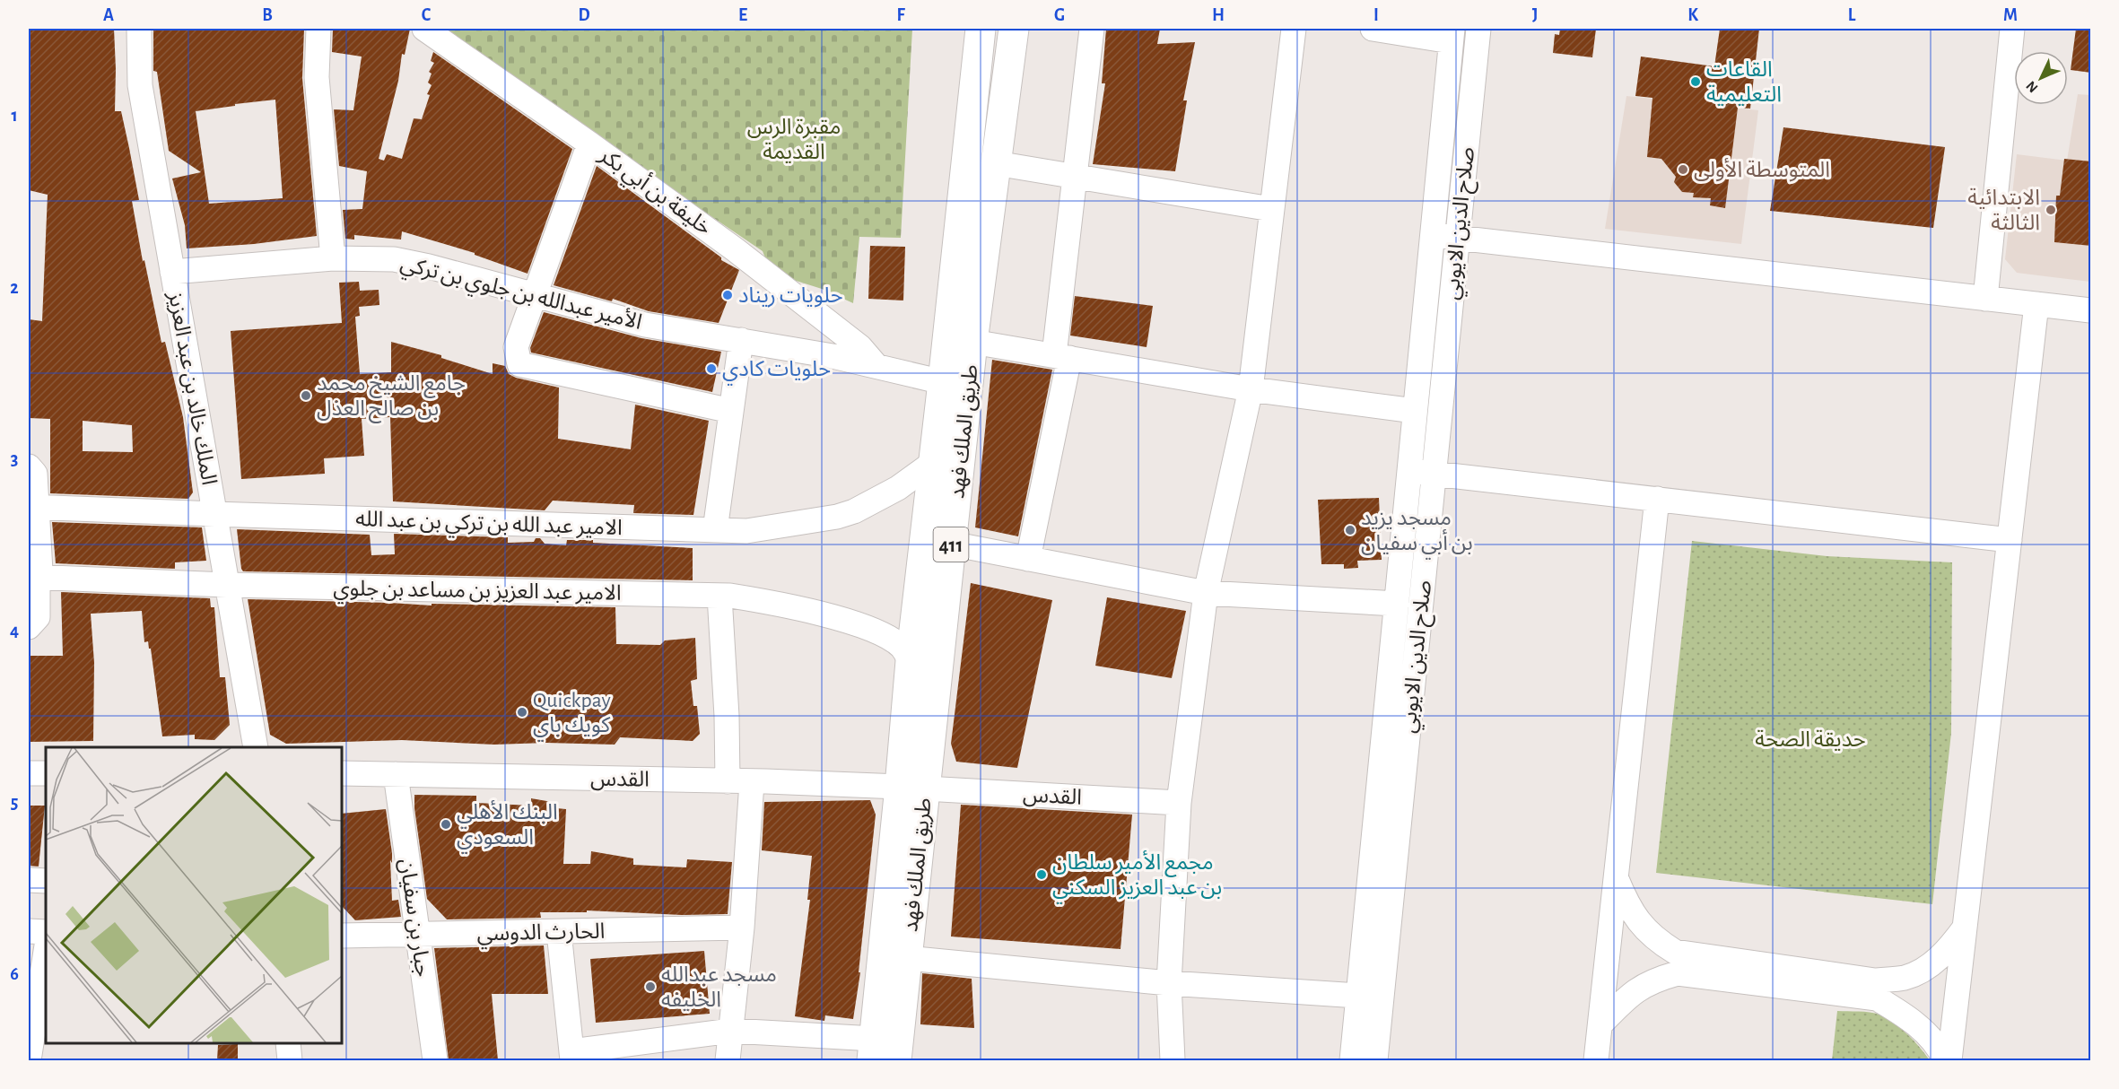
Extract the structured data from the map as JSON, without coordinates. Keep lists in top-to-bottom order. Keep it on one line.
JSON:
{"streets":{"main road":["طريق الملك فهد","411"],"street":["خليفة بن أبي بكر","صلاح الدين الايوبي","الأمير عبدالله بن جلوي بن تركي","الملك خالد بن عبد العزيز","الامير عبد الله بن تركي بن عبد الله","الامير عبد العزيز بن مساعد بن جلوي","القدس","جبار بن سفيان","الحارث الدوسي"]},"crossings":[["الأمير عبدالله بن جلوي بن تركي","الملك خالد بن عبد العزيز"],["الملك خالد بن عبد العزيز","الامير عبد الله بن تركي بن عبد الله"],["الملك خالد بن عبد العزيز","الامير عبد العزيز بن مساعد بن جلوي"],["طريق الملك فهد","الامير عبد الله بن تركي بن عبد الله"],["طريق الملك فهد","الامير عبد العزيز بن مساعد بن جلوي"],["طريق الملك فهد","القدس"],["القدس","جبار بن سفيان"],["جبار بن سفيان","الحارث الدوسي"]],"parks":["مقبرة الرس القديمة","حديقة الصحة"],"places":["القاعات التعليمية","المتوسطة الأولى","الابتدائية الثالثة","حلويات ريناد","حلويات كادي","جامع الشيخ محمد بن صالح العذل","مسجد يزيد بن أبي سفيان","Quickpay كويك باي","البنك الأهلي السعودي","مجمع الأمير سلطان بن عبد العزيز السكني","مسجد عبدالله الخليفه"],"north":"bottom left","grid":{"columns":["A","B","C","D","E","F","G","H","I","J","K","L","M"],"rows":["1","2","3","4","5","6"]}}
